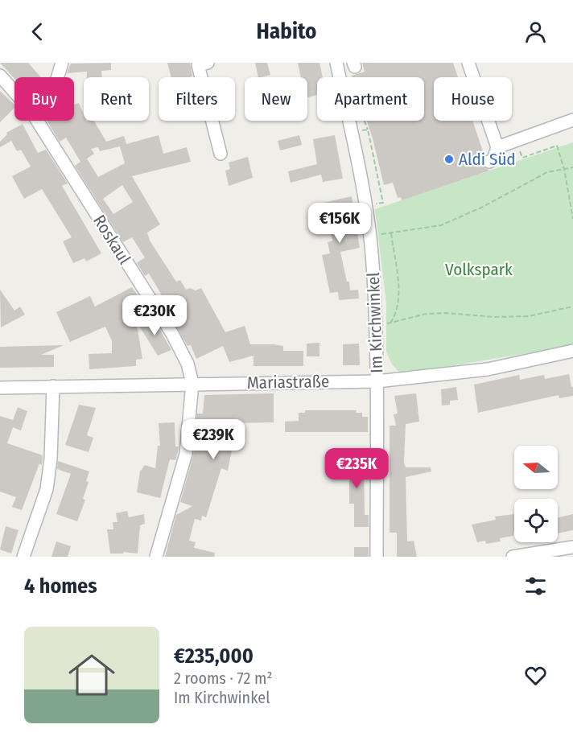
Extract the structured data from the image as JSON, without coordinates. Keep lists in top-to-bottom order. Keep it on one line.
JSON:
{"streets":{"street":["Roskaul","Im Kirchwinkel","Mariastraße"]},"crossings":[["Roskaul","Mariastraße"],["Im Kirchwinkel","Mariastraße"]],"parks":["Volkspark"],"places":["Aldi Süd"],"north":"left","page":{"header":"Habito","chip":["Buy","Rent","Filters","New","Apartment","House"],"price":["€156K","€230K","€239K","€235K"],"heading":"4 homes","list":[{"name":"€235,000","note":"2 rooms · 72 m² · Im Kirchwinkel"}]}}
